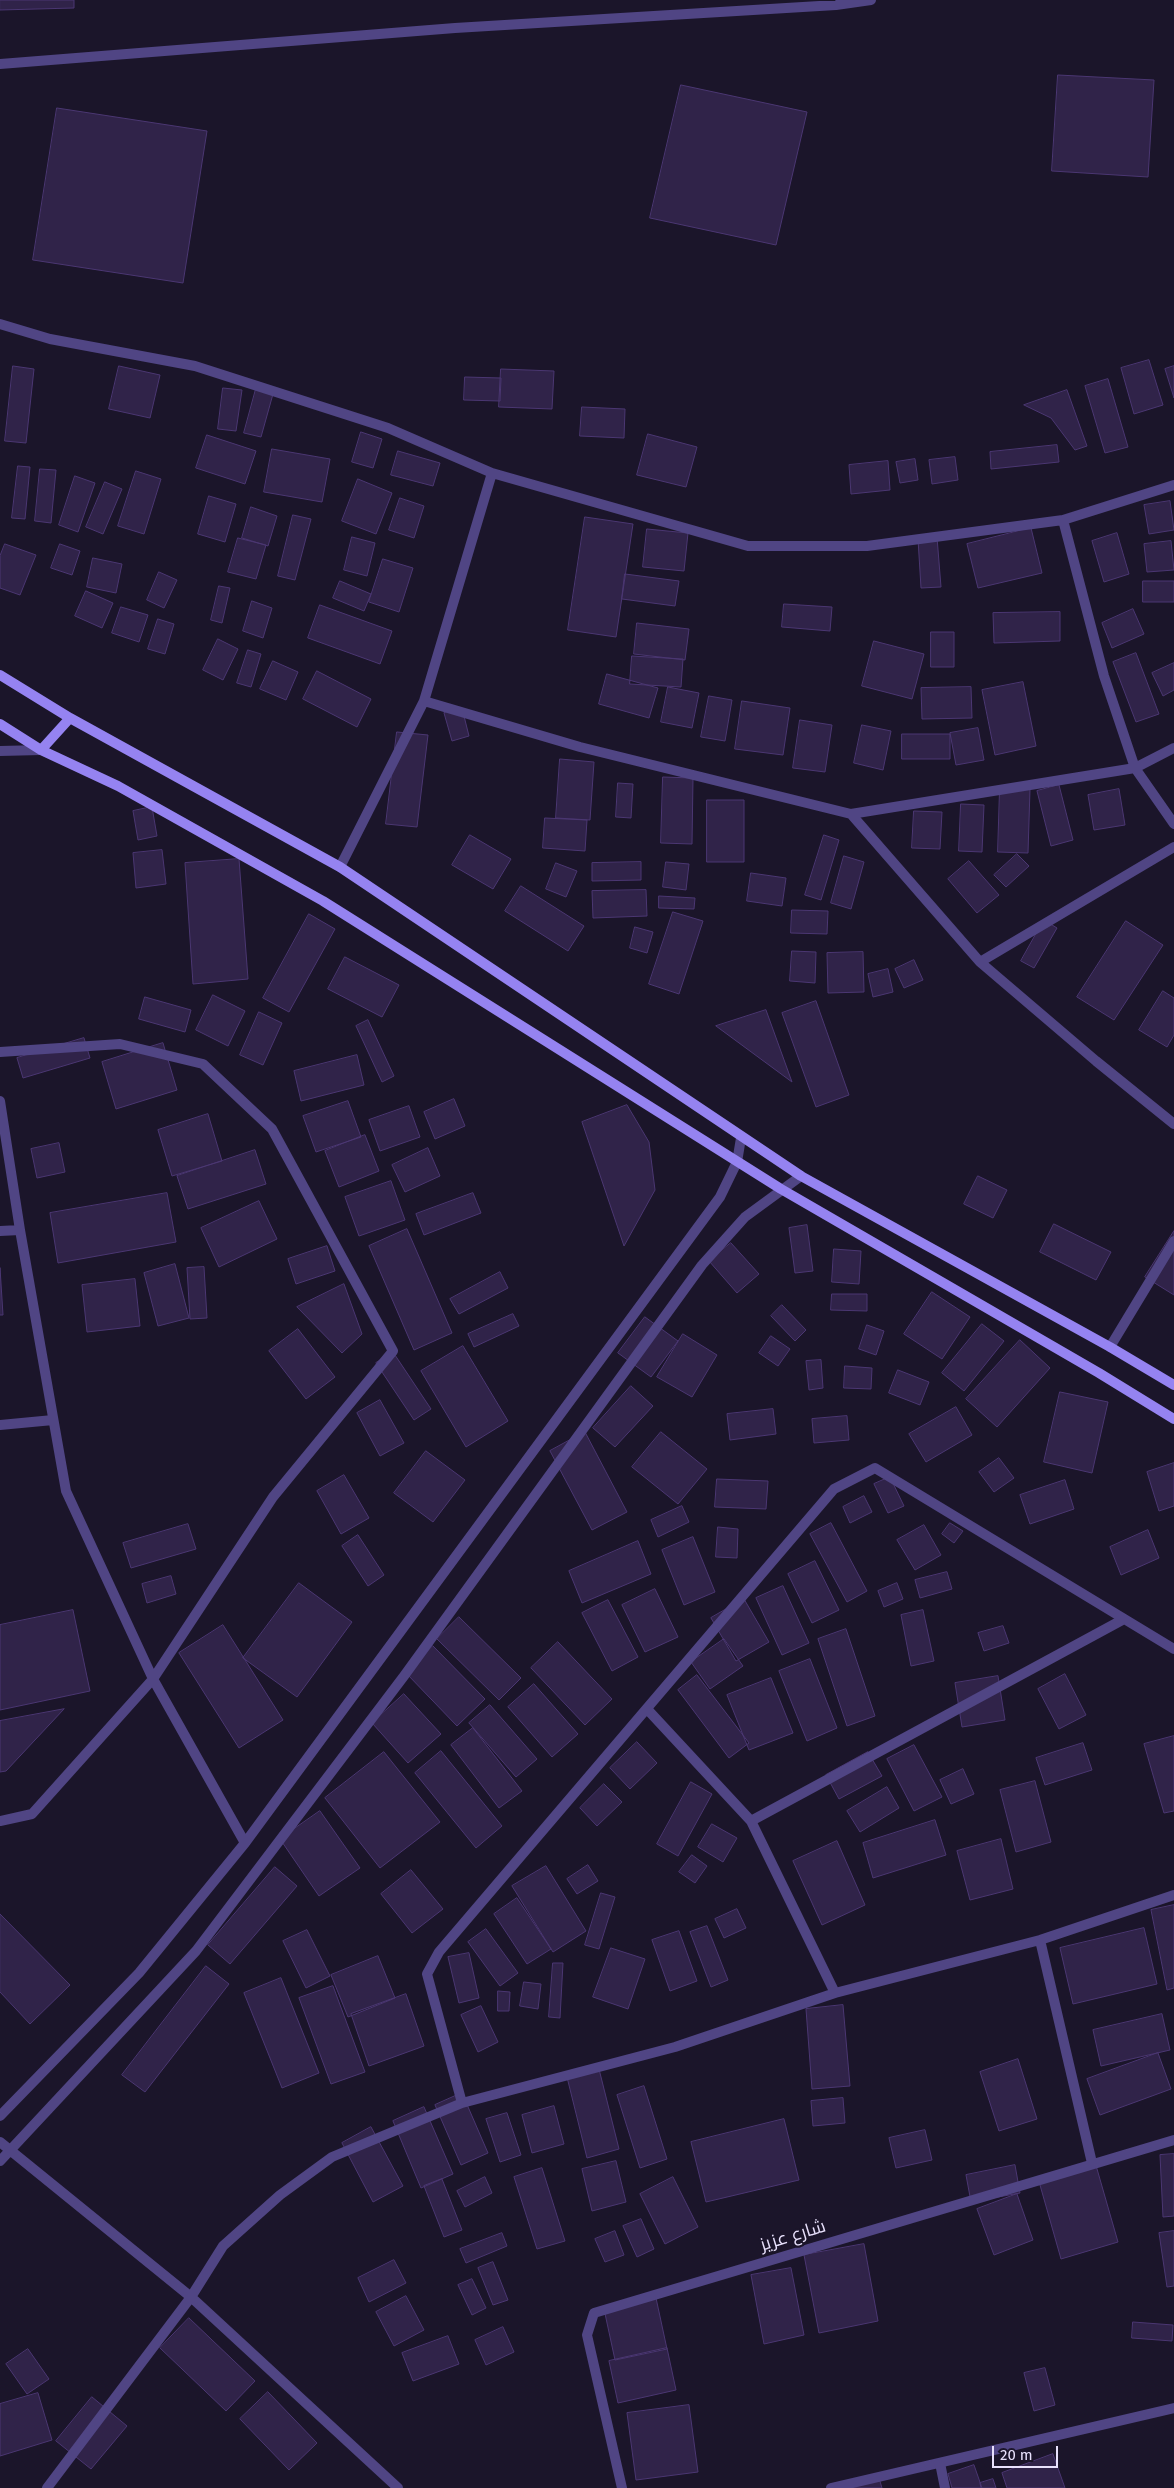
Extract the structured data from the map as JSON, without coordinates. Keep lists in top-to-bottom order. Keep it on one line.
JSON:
{"streets":{"street":["شارع عزيز"]},"scale_bar":"20 m"}
